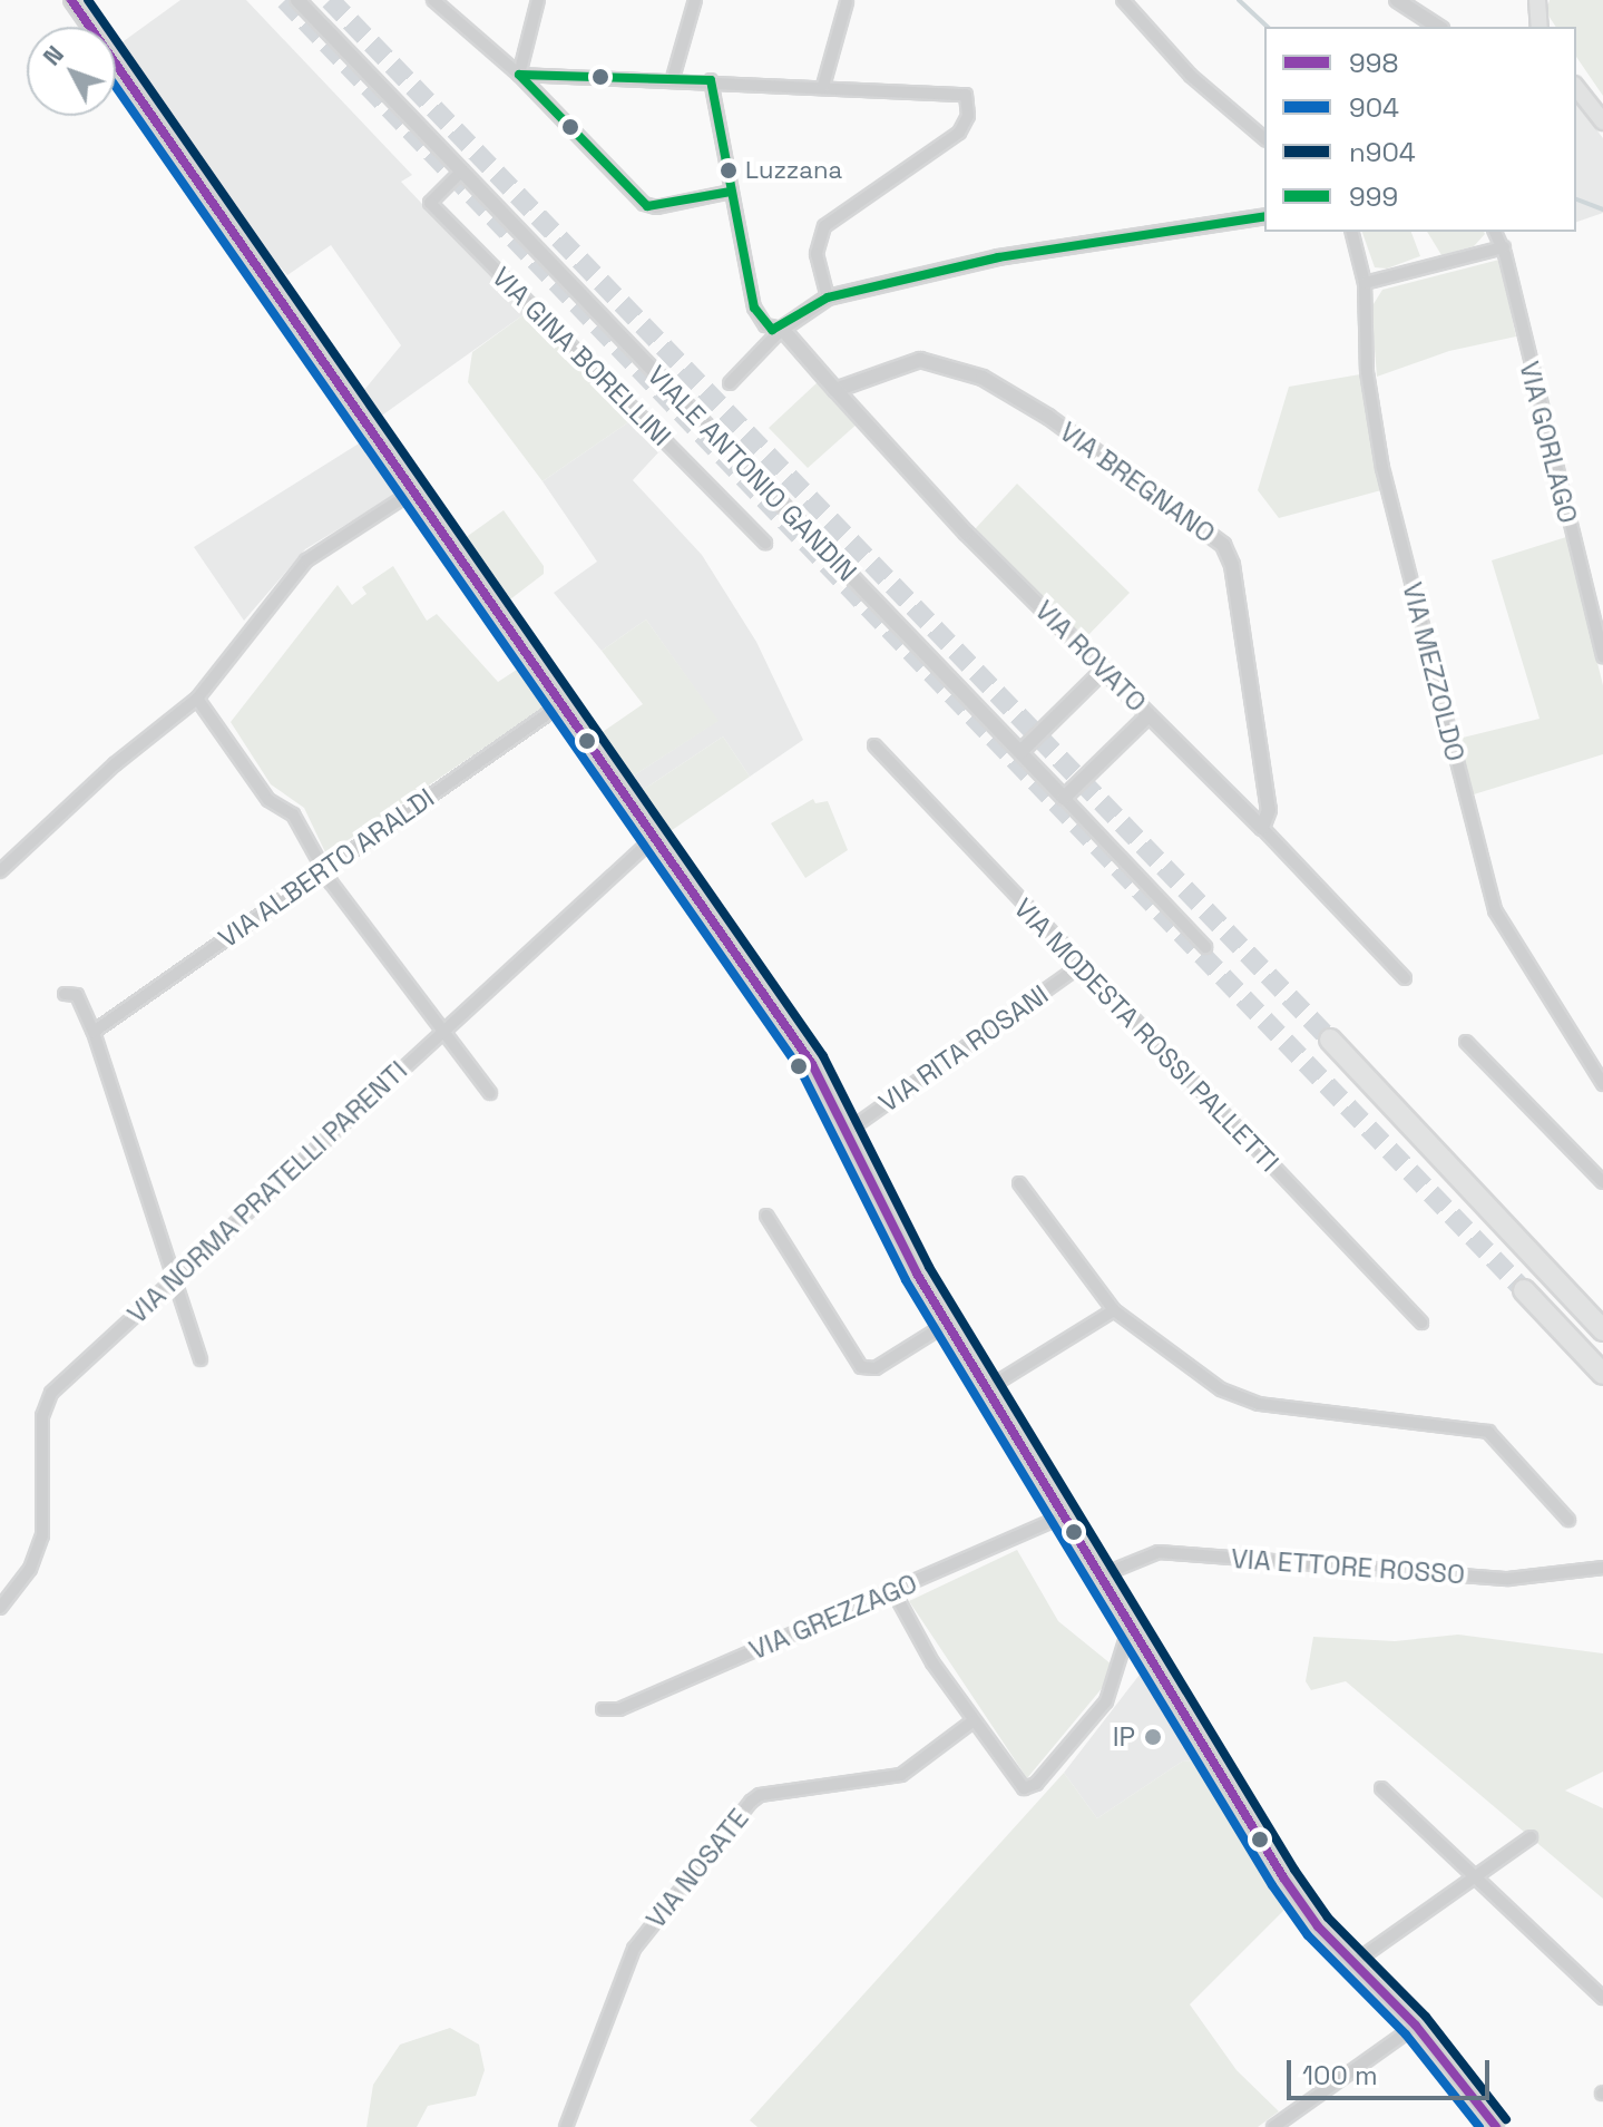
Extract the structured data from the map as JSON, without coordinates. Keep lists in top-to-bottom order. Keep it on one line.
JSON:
{"streets":{"street":["VIA GINA BORELLINI","VIA GORLAGO","VIALE ANTONIO GANDIN","VIA BREGNANO","VIA ROVATO","VIA MEZZOLDO","VIA ALBERTO ARALDI","VIA MODESTA ROSSI PALLETTI","VIA RITA ROSANI","VIA NORMA PRATELLI PARENTI","VIA ETTORE ROSSO","VIA GREZZAGO","VIA NOSATE"]},"crossings":[["VIA GINA BORELLINI","VIALE ANTONIO GANDIN"],["VIA BREGNANO","VIA ROVATO"],["VIA MODESTA ROSSI PALLETTI","VIA RITA ROSANI"]],"places":["Luzzana","IP"],"lines":["transit line 998","transit line n904","transit line 999","transit line 904"],"legend":["998","904","n904","999"],"scale_bar":"100 m","north":"top left"}
